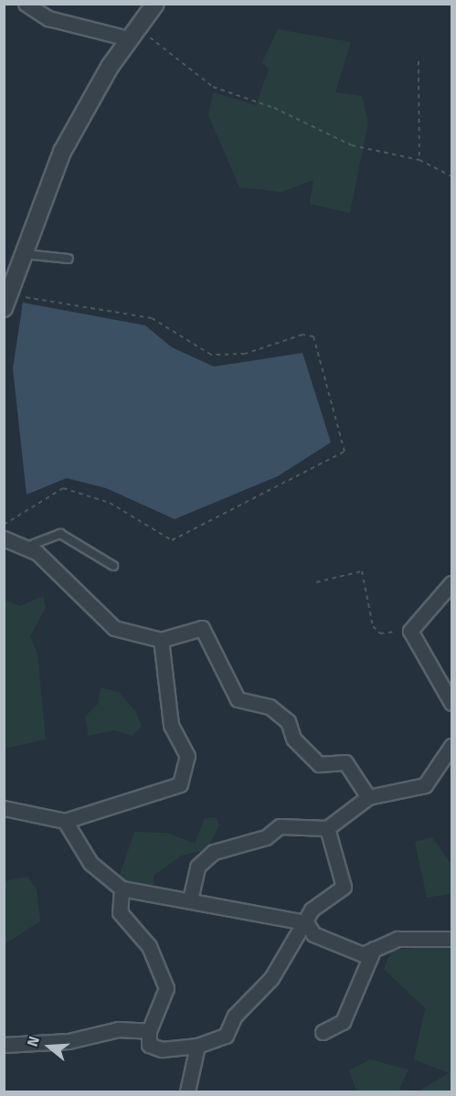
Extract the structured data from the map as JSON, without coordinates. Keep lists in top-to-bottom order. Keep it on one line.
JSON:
{"north":"left"}
